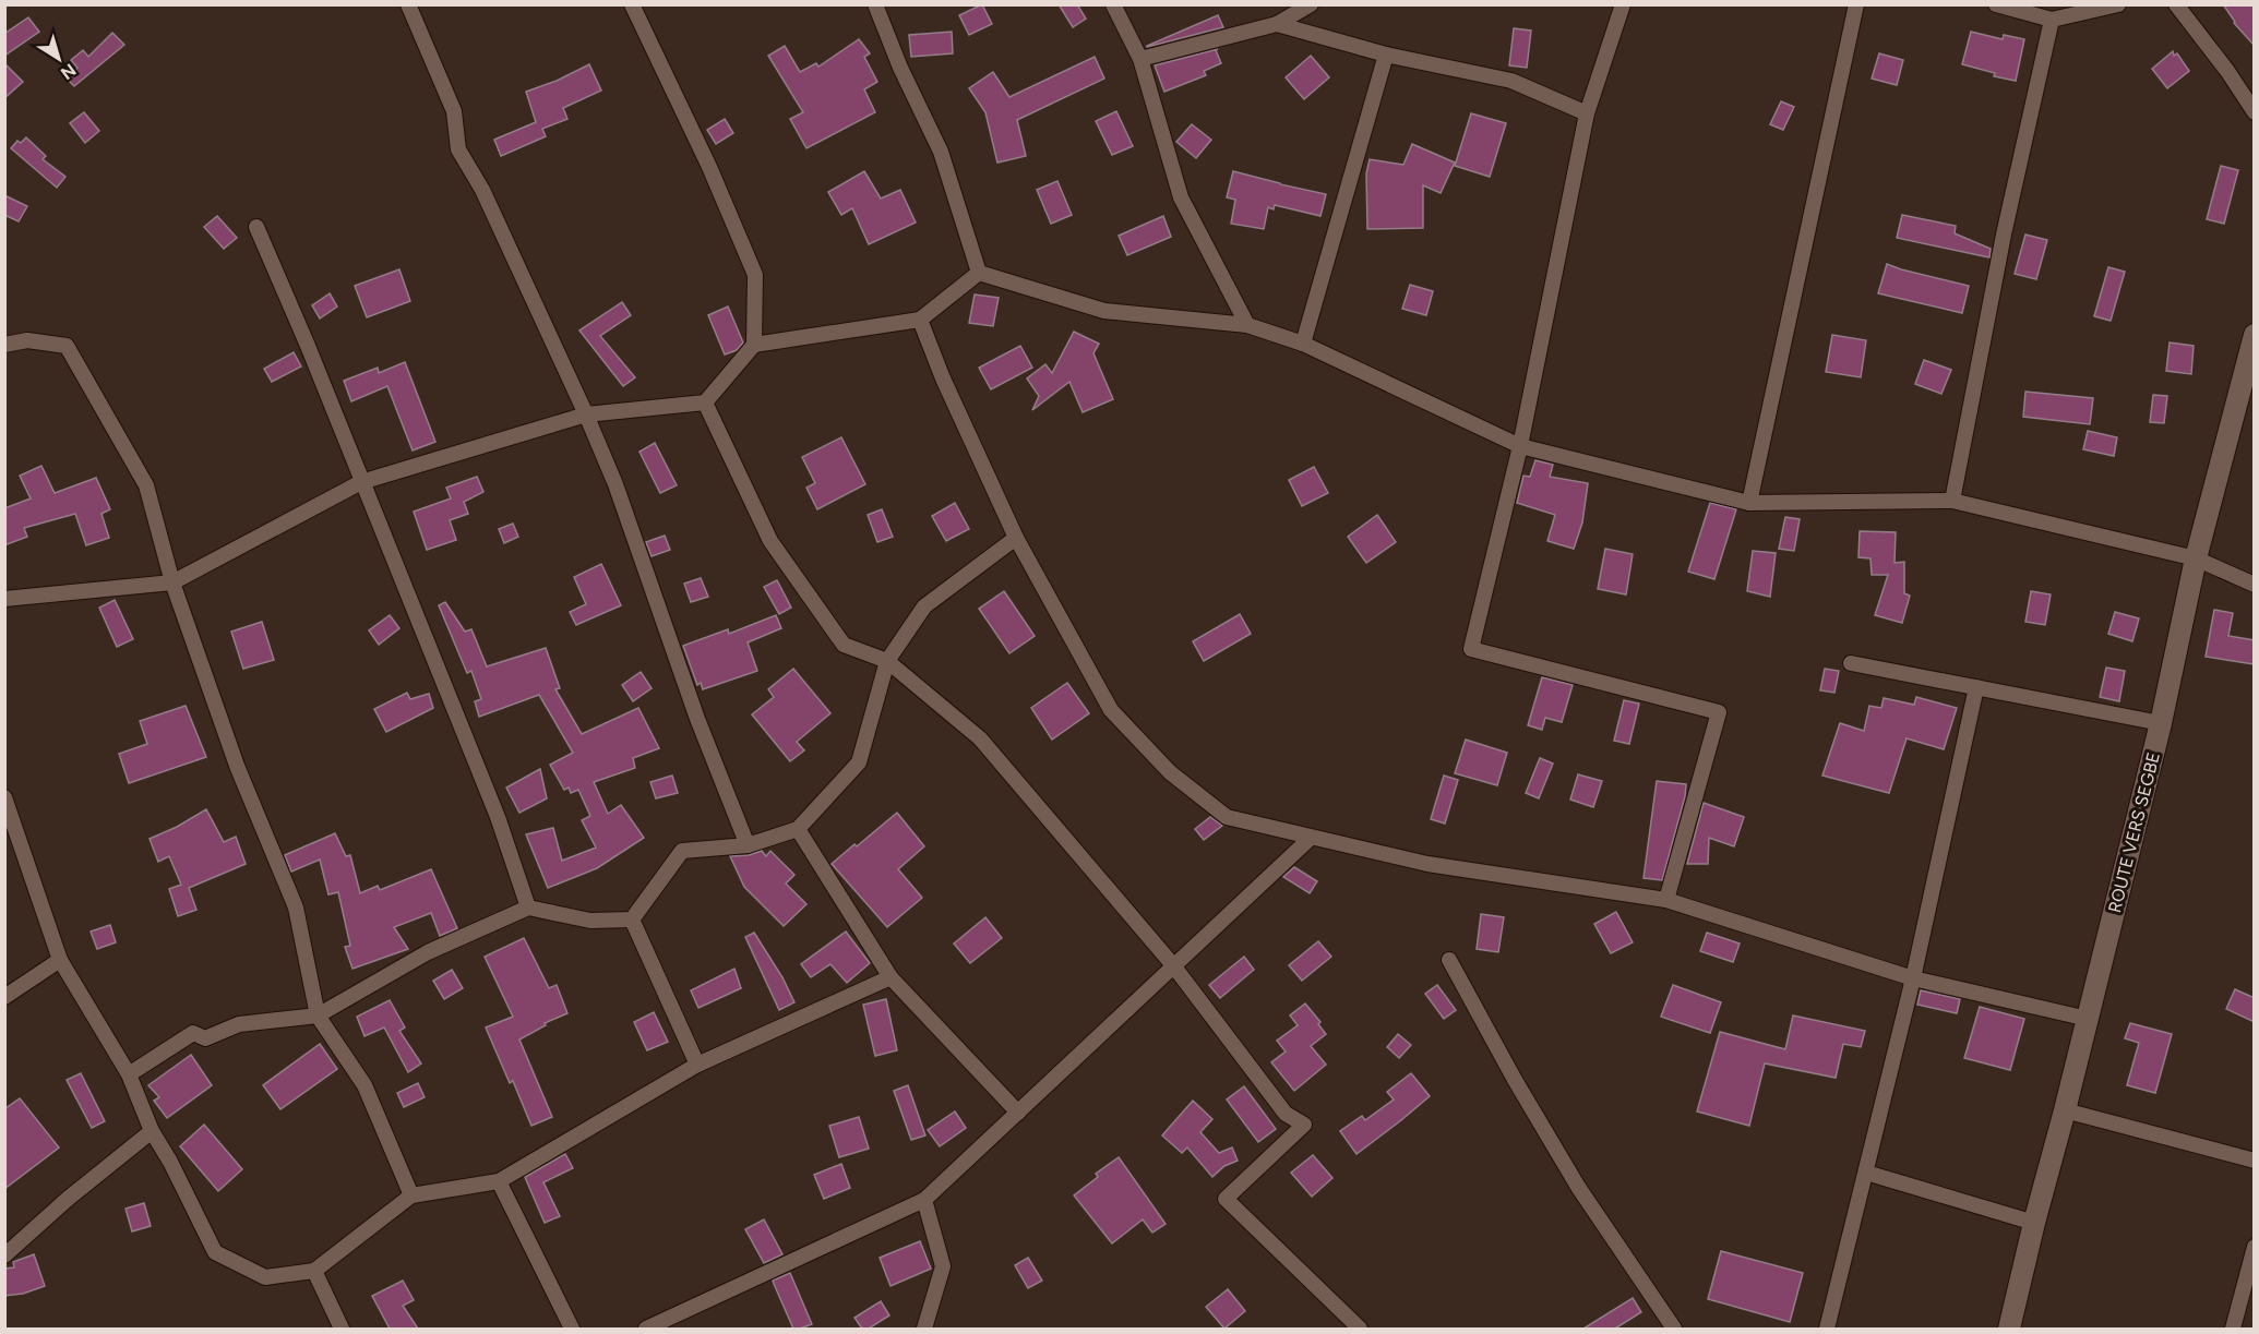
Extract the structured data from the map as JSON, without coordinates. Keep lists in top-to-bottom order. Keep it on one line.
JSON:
{"streets":{"main road":["ROUTE VERS SEGBE"]},"north":"bottom right"}
